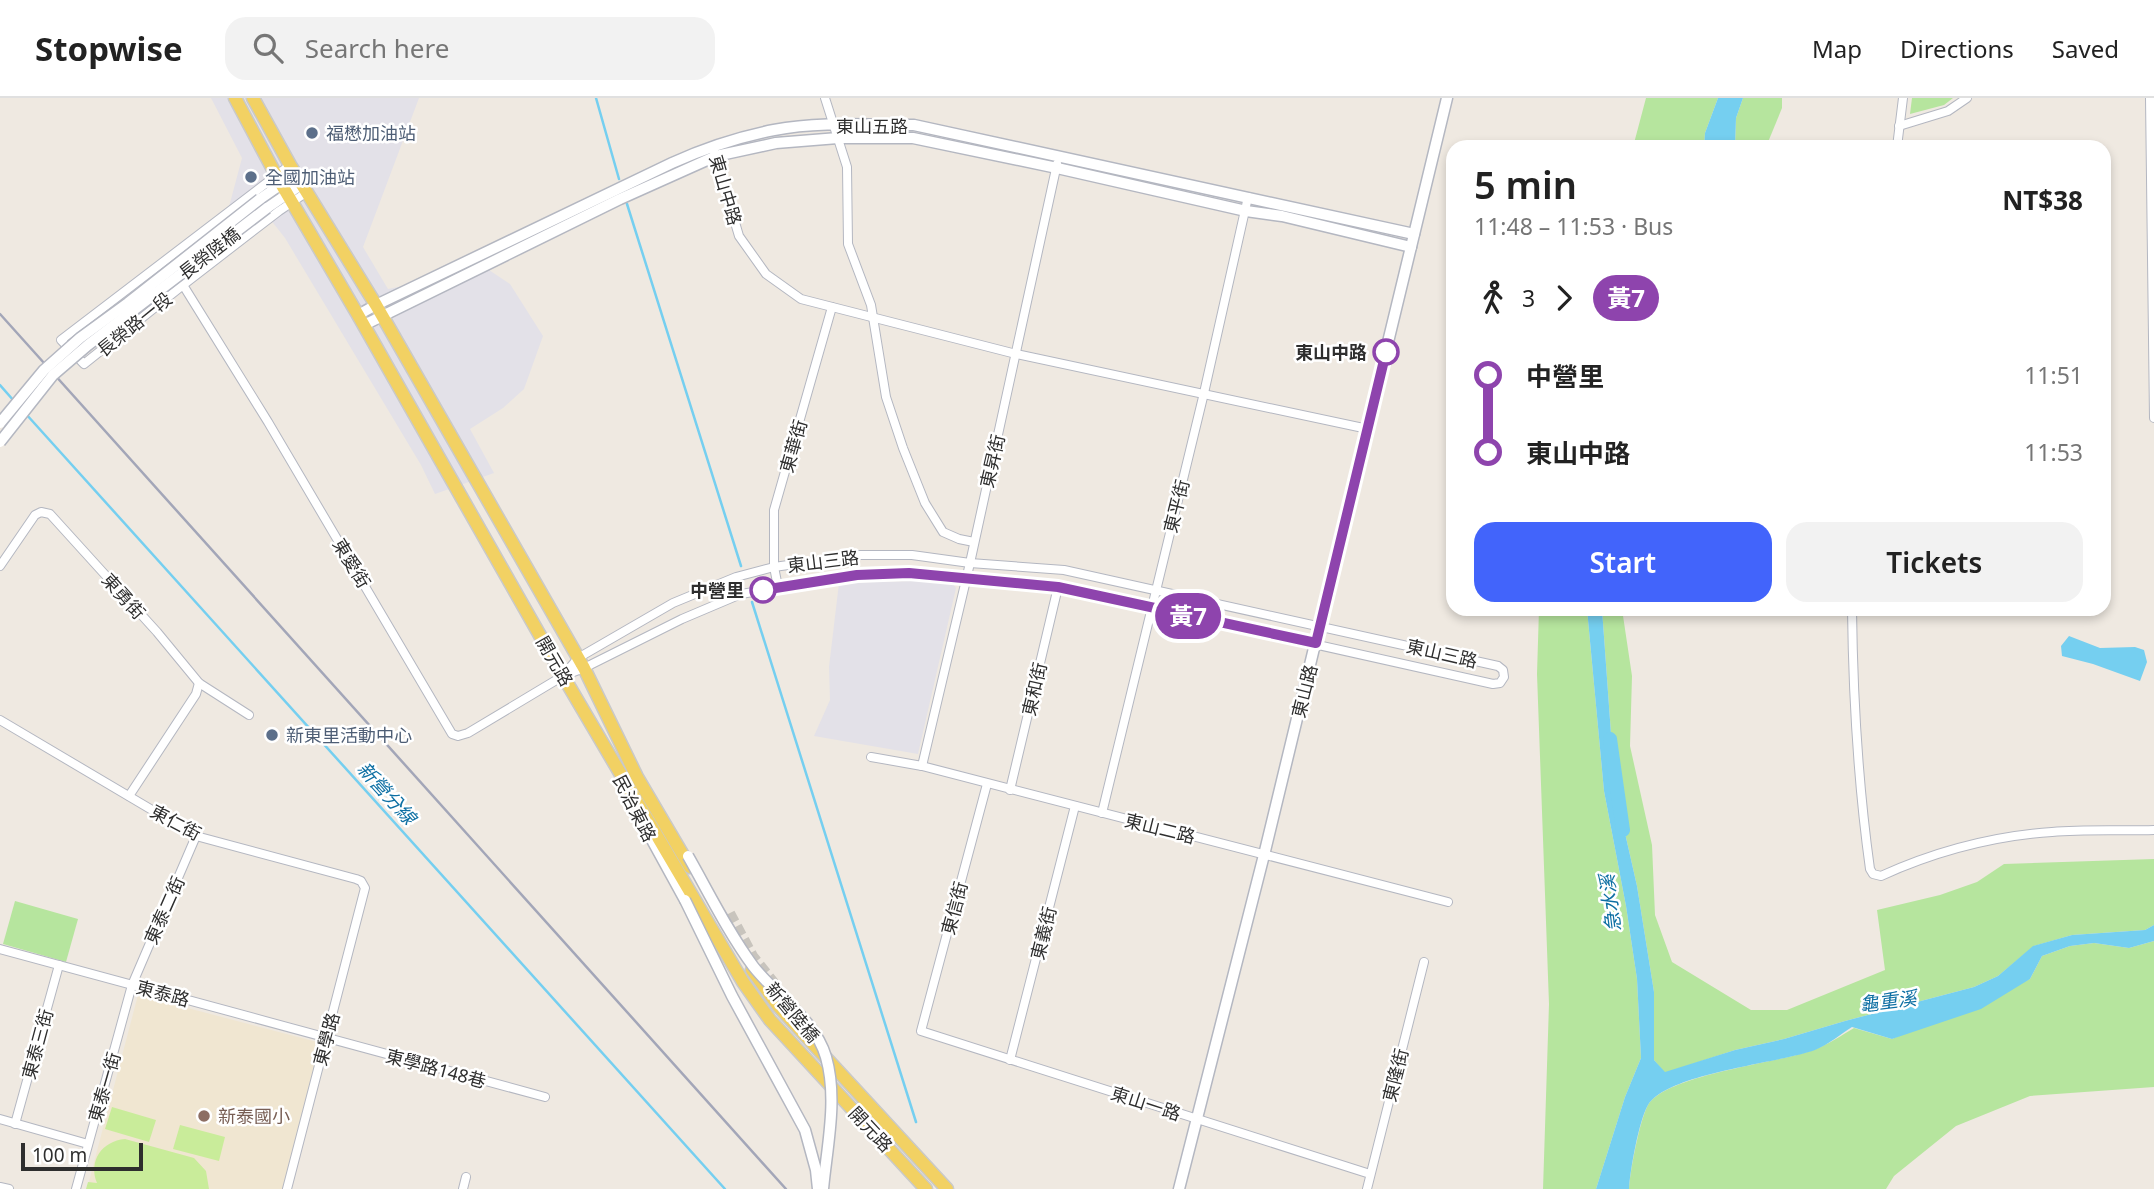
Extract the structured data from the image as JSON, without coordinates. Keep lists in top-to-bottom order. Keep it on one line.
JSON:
{"streets":{"main road":["開元路"],"street":["東山五路","東山中路","長榮陸橋","長榮路一段","東華街","東昇街","東平街","東山三路","東愛街","東勇街","東和街","東山路","民治東路","東仁街","東山二路","東信街","東泰二街","東義街","東泰路","新營陸橋","東學路","東泰三街","東學路148巷","東隆街","東泰一街","東山一路"]},"crossings":[["東山五路","東山中路"],["東山五路","東昇街"],["東山五路","東平街"],["東山五路","開元路"],["東山五路","東山路"],["東山中路","東華街"],["東山中路","東昇街"],["東山中路","東平街"],["東山中路","東山路"],["長榮陸橋","長榮路一段"],["長榮路一段","東愛街"],["長榮路一段","開元路"],["東華街","東山三路"],["東昇街","東山三路"],["東昇街","東山二路"],["東平街","東山三路"],["東平街","東山二路"],["東山三路","東愛街"],["東山三路","開元路"],["東山三路","東和街"],["東山三路","東山路"],["東愛街","開元路"],["開元路","民治東路"],["開元路","新營陸橋"],["東和街","東山二路"],["東山路","東山二路"],["東山路","東山一路"],["民治東路","新營陸橋"],["東仁街","東泰二街"],["東仁街","東學路"],["東山二路","東信街"],["東山二路","東義街"],["東信街","東山一路"],["東泰二街","東泰路"],["東泰二街","東泰一街"],["東義街","東山一路"],["東泰路","東學路"],["東泰路","東泰三街"],["東泰路","東學路148巷"],["東泰路","東泰一街"],["東學路","東學路148巷"],["東隆街","東山一路"]],"water":["新營分線","急水溪","龜重溪"],"places":["福懋加油站","全國加油站","東山中路","中營里","新東里活動中心","新泰國小"],"lines":["bus line 黃7"],"scale_bar":"100 m","page":{"header":"Stopwise","search":"Search here","nav":["Map","Directions","Saved"],"on_map":"黃7","heading":["5 min","11:48 – 11:53 · Bus","NT$38"],"legs":["3","黃7"],"list":[{"name":"中營里","value":"11:51"},{"name":"東山中路","value":"11:53"}],"buttons":["Start","Tickets"],"scale":"100 m"}}
